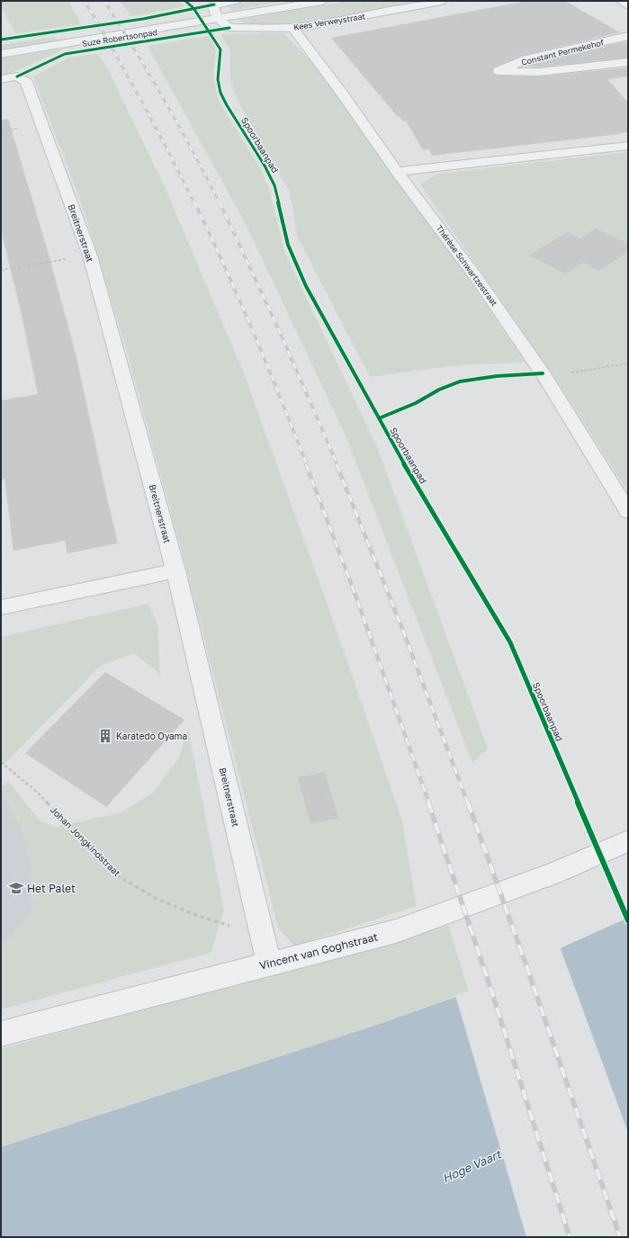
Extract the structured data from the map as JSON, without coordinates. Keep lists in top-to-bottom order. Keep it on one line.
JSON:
{"streets":{"street":["Kees Verweystraat","Constant Permekehof","Breitnerstraat","Thérèse Schwartzestraat","Vincent van Goghstraat"],"path":["Johan Jongkindstraat"],"cycle path":["Suze Robertsonpad","Spoorbaanpad"]},"crossings":[["Kees Verweystraat","Thérèse Schwartzestraat"],["Breitnerstraat","Johan Jongkindstraat"],["Breitnerstraat","Vincent van Goghstraat"]],"water":["Hoge Vaart"],"places":{"building":["Karatedo Oyama"],"school or university":["Het Palet"]}}
